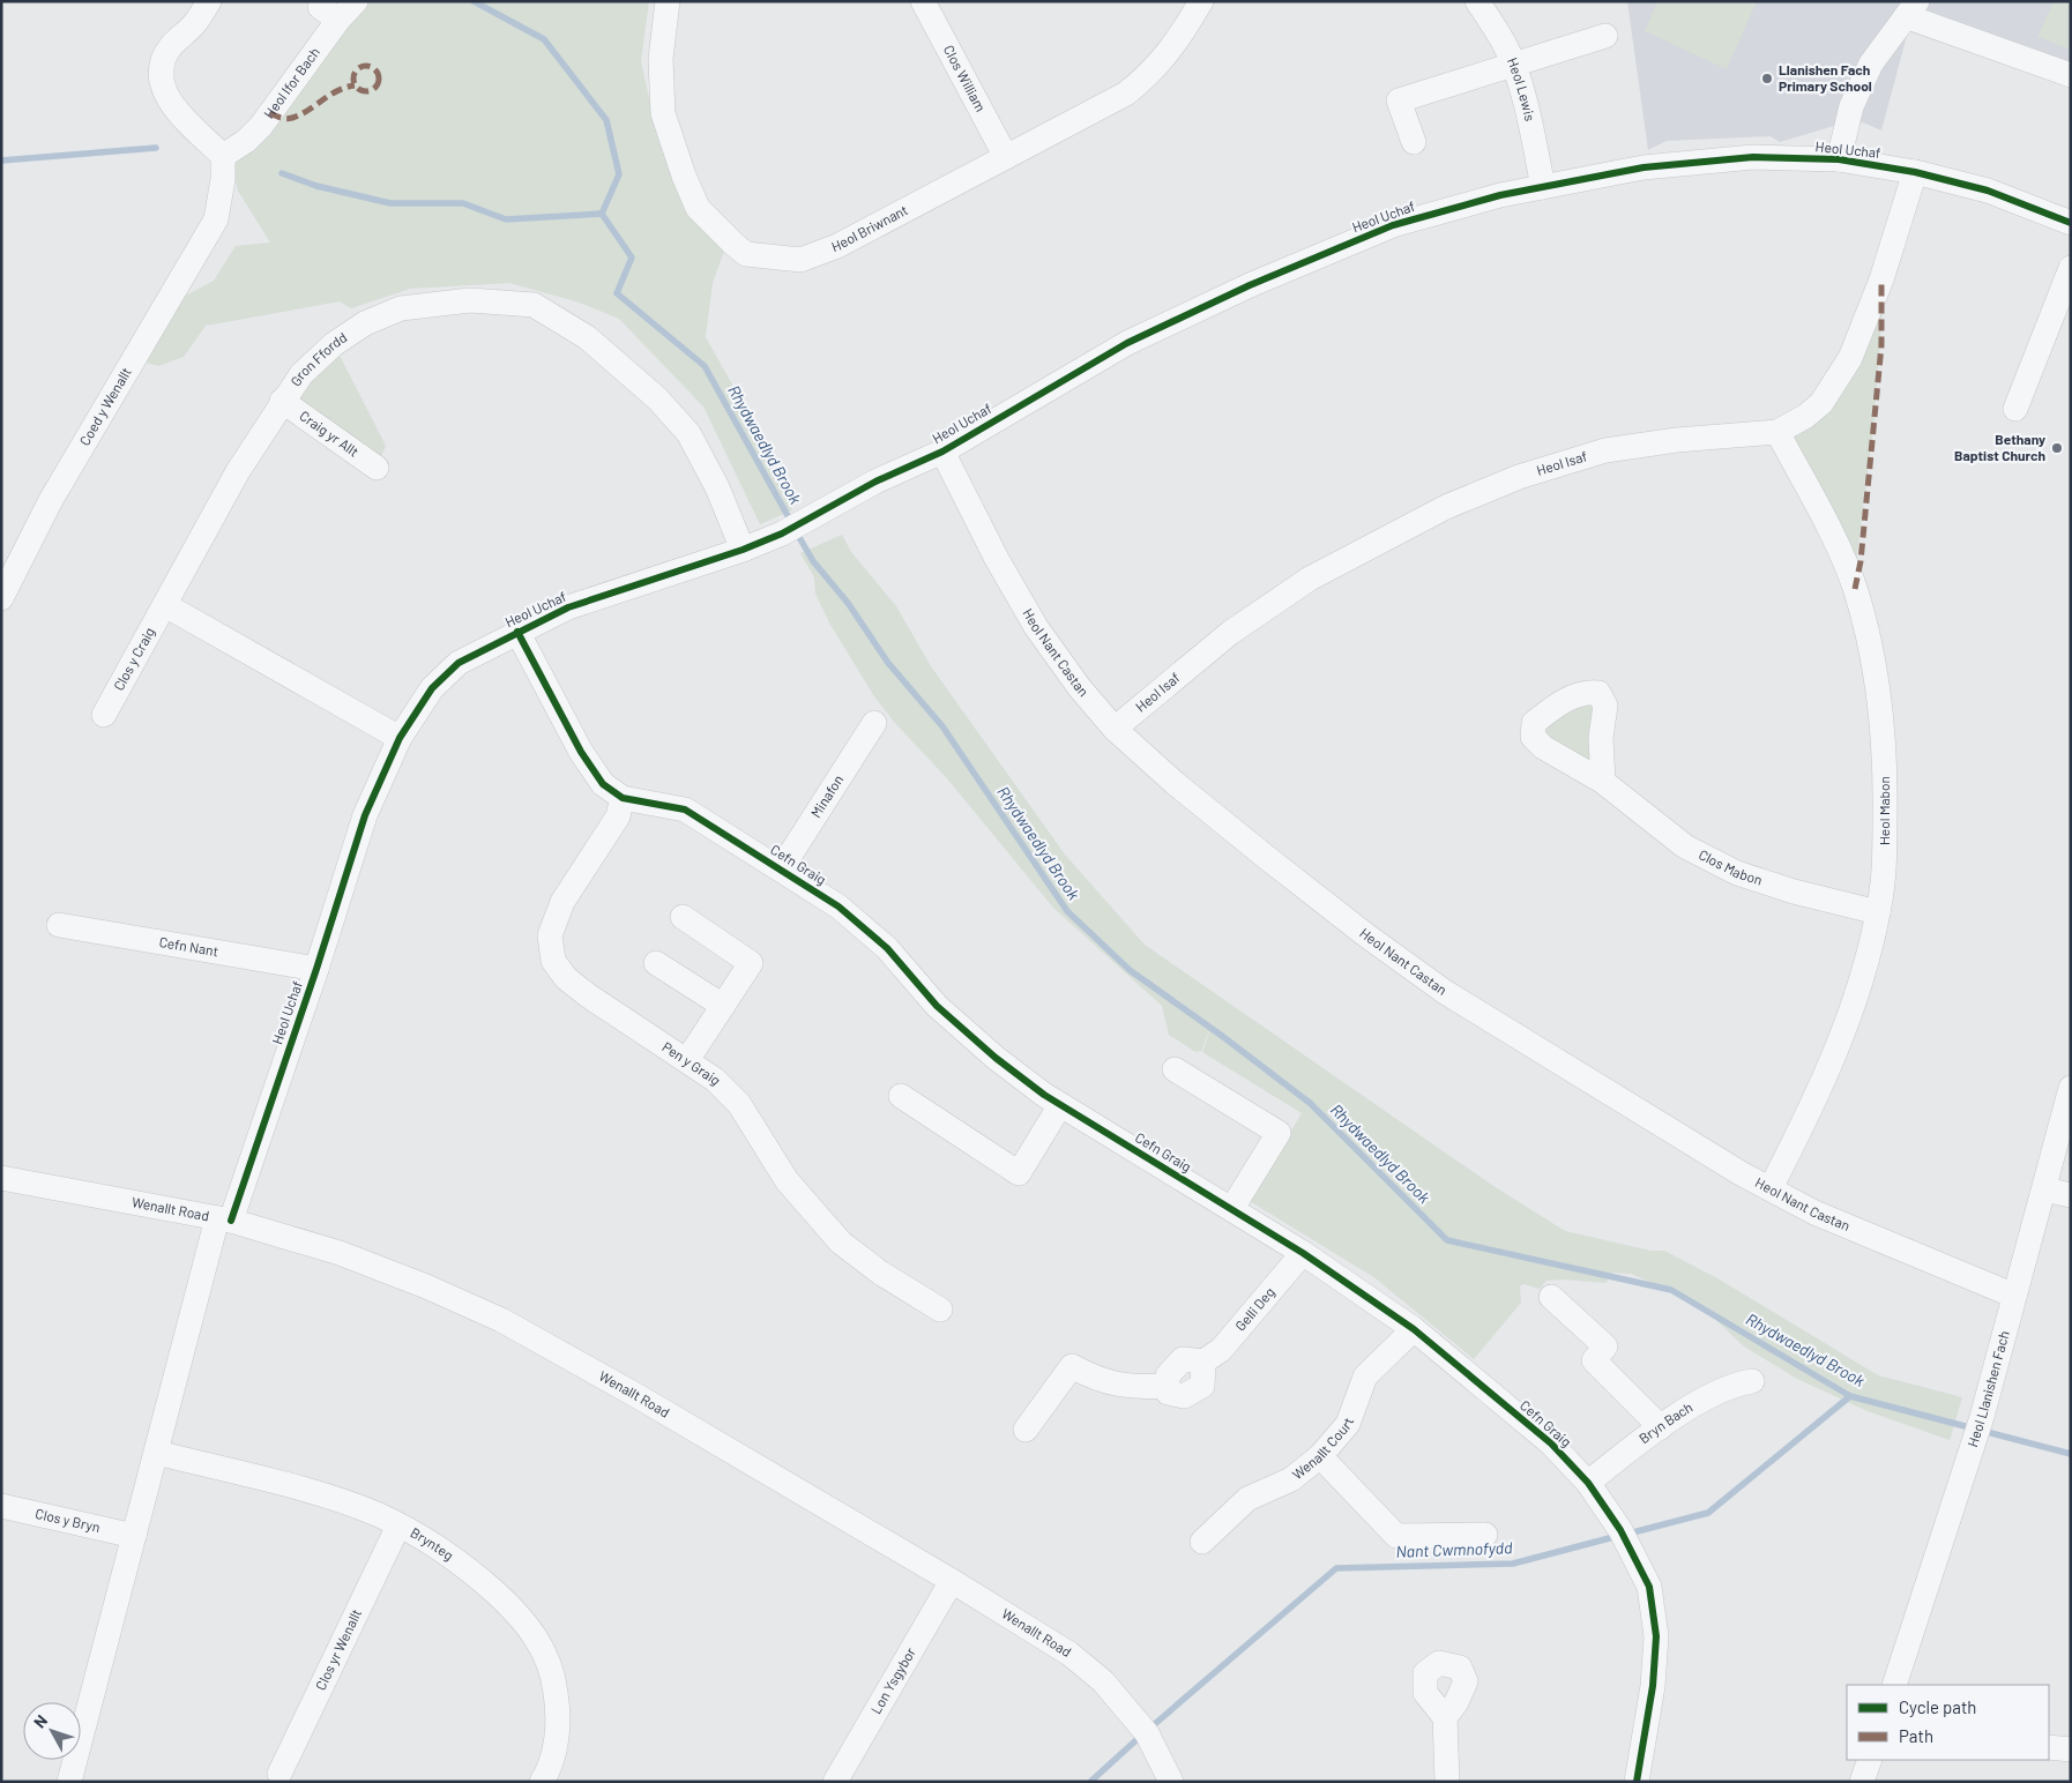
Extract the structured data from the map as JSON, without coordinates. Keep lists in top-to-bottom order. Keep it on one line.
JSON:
{"streets":{"street":["Clos William","Heol Ifor Bach","Heol Lewis","Heol Uchaf","Heol Briwnant","Gron Ffordd","Coed y Wenallt","Craig yr Allt","Heol Isaf","Heol Nant Castan","Clos y Craig","Minafon","Heol Mabon","Cefn Graig","Clos Mabon","Cefn Nant","Pen y Graig","Wenallt Road","Gelli Deg","Heol Llanishen Fach","Bryn Bach","Wenallt Court","Clos y Bryn","Brynteg","Clos yr Wenallt","Lon Ysgybor"]},"crossings":[["Clos William","Heol Briwnant"],["Heol Ifor Bach","Coed y Wenallt"],["Heol Lewis","Heol Uchaf"],["Heol Uchaf","Gron Ffordd"],["Heol Uchaf","Heol Isaf"],["Heol Uchaf","Heol Nant Castan"],["Heol Uchaf","Cefn Graig"],["Heol Uchaf","Cefn Nant"],["Heol Uchaf","Wenallt Road"],["Gron Ffordd","Craig yr Allt"],["Gron Ffordd","Clos y Craig"],["Heol Isaf","Heol Nant Castan"],["Heol Isaf","Heol Mabon"],["Heol Nant Castan","Heol Mabon"],["Heol Nant Castan","Heol Llanishen Fach"],["Minafon","Cefn Graig"],["Heol Mabon","Clos Mabon"],["Cefn Graig","Pen y Graig"],["Cefn Graig","Gelli Deg"],["Cefn Graig","Bryn Bach"],["Cefn Graig","Wenallt Court"],["Wenallt Road","Lon Ysgybor"],["Brynteg","Clos yr Wenallt"]],"water":["Rhydwaedlyd Brook","Nant Cwmnofydd"],"places":["Llanishen Fach Primary School","Bethany Baptist Church"],"legend":["Cycle path","Path"],"north":"top left"}
